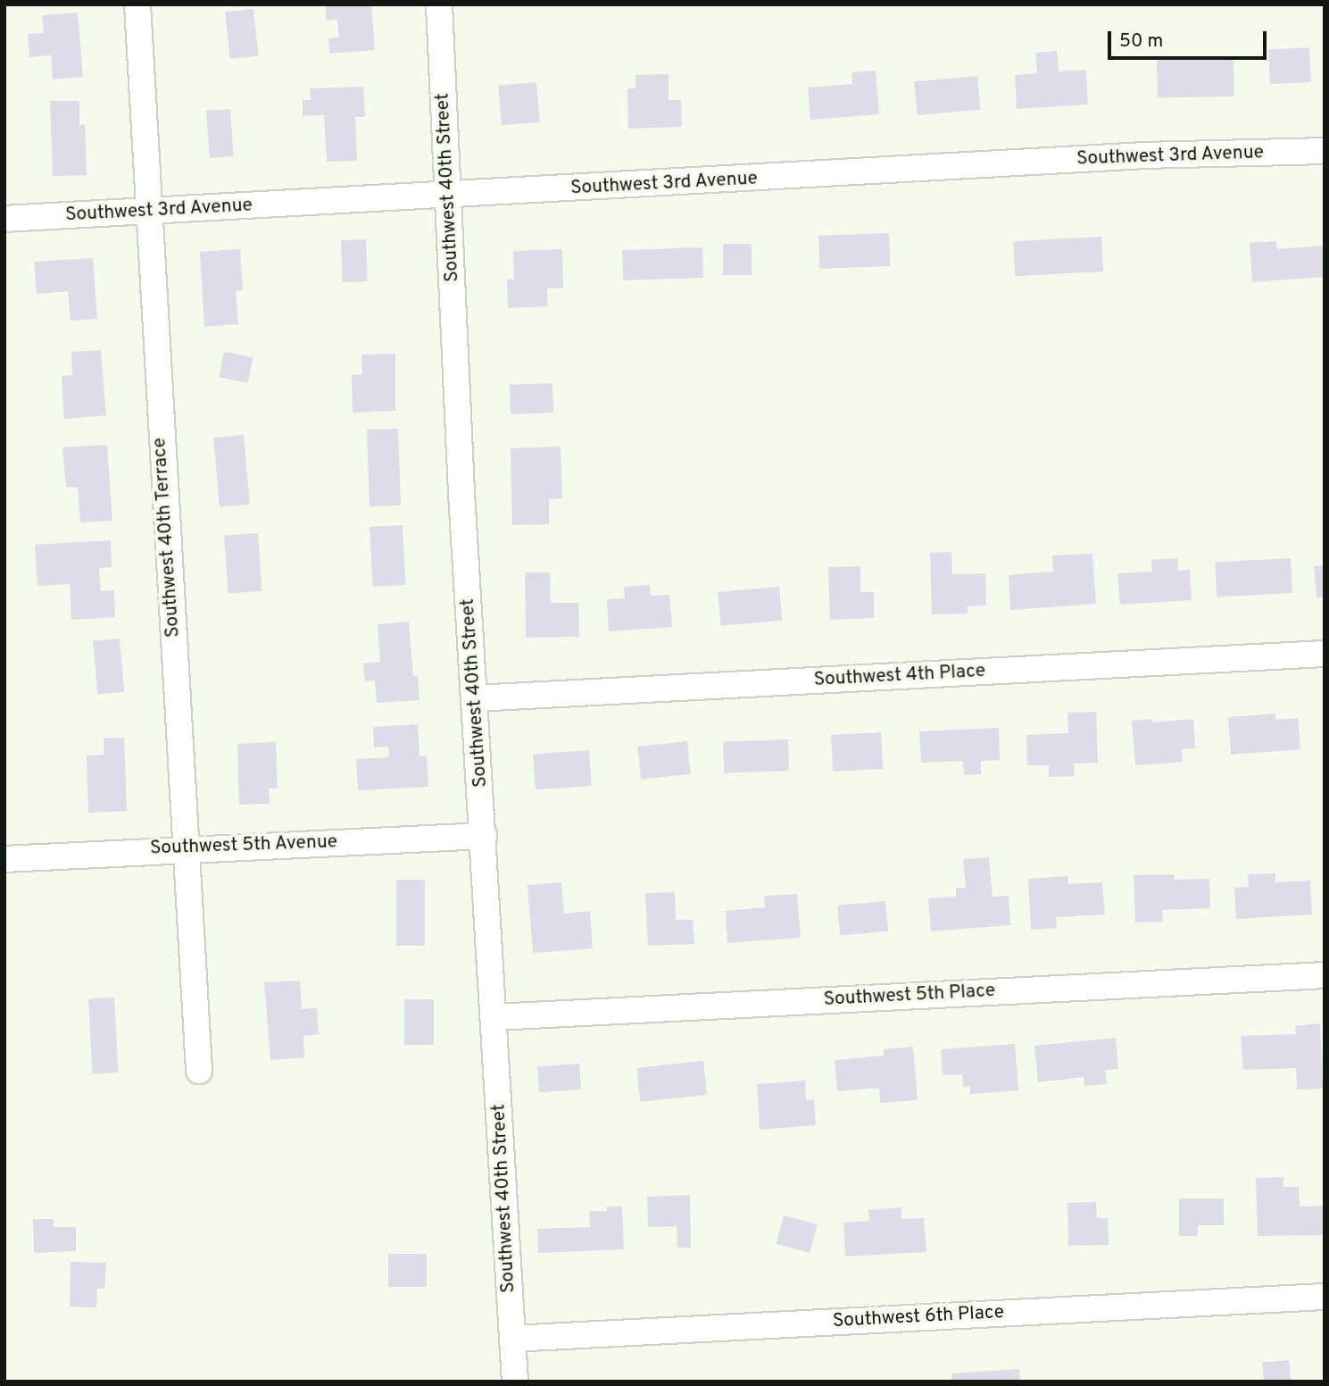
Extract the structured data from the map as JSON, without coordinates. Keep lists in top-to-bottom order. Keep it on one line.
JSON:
{"streets":{"street":["Southwest 3rd Avenue","Southwest 40th Street","Southwest 40th Terrace","Southwest 4th Place","Southwest 5th Avenue","Southwest 5th Place","Southwest 6th Place"]},"crossings":[["Southwest 3rd Avenue","Southwest 40th Street"],["Southwest 3rd Avenue","Southwest 40th Terrace"],["Southwest 40th Street","Southwest 4th Place"],["Southwest 40th Street","Southwest 5th Avenue"],["Southwest 40th Street","Southwest 5th Place"],["Southwest 40th Street","Southwest 6th Place"],["Southwest 40th Terrace","Southwest 5th Avenue"]],"scale_bar":"50 m"}
